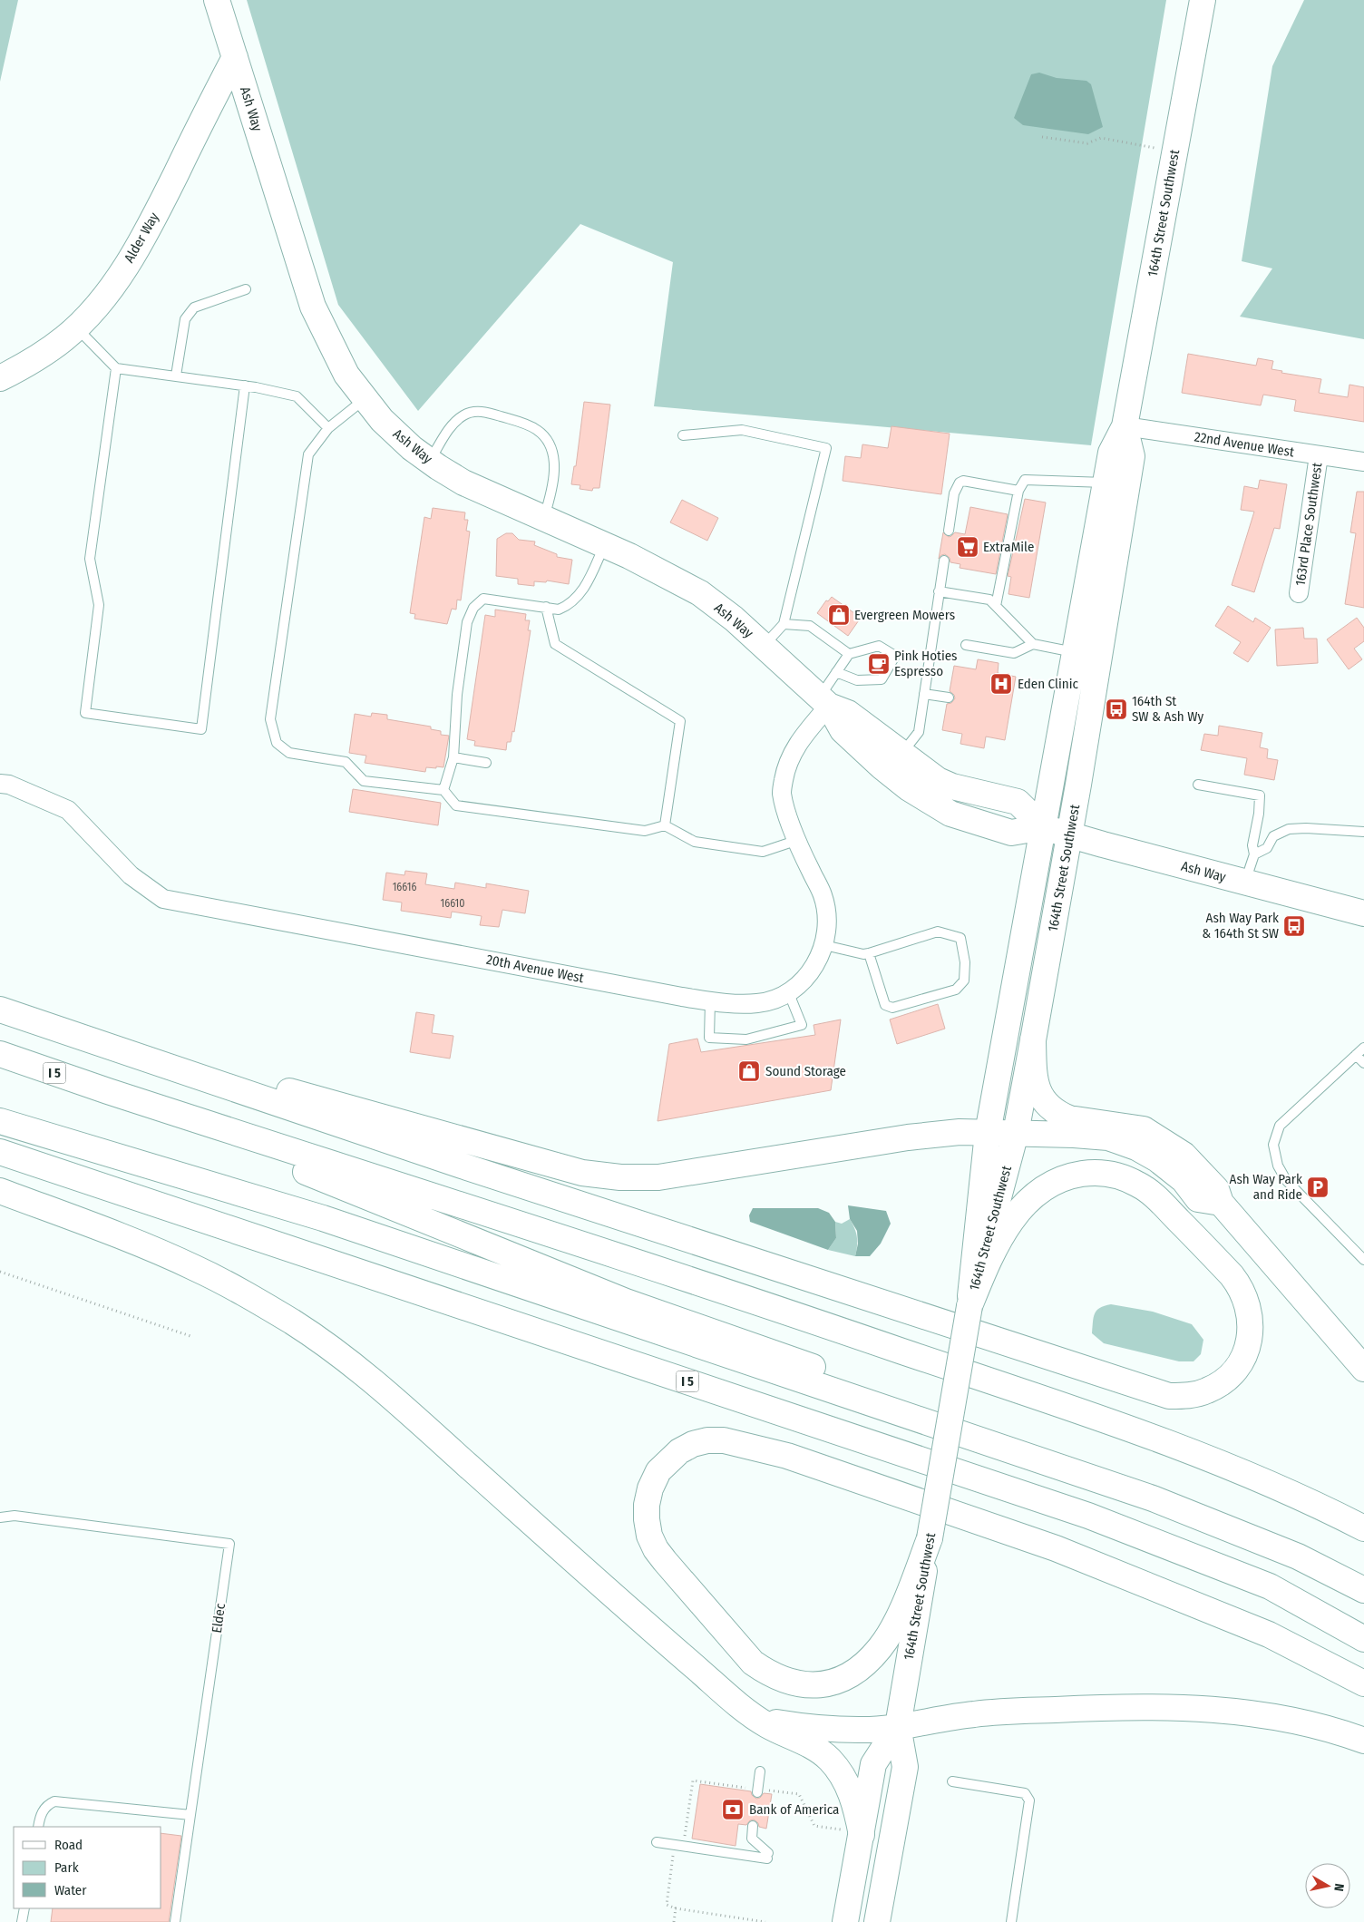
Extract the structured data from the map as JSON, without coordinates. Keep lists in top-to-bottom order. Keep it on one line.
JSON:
{"streets":{"main road":["Ash Way","164th Street Southwest","Alder Way","I 5"],"street":["22nd Avenue West","163rd Place Southwest","20th Avenue West"],"lane":["Eldec"]},"crossings":[["Ash Way","164th Street Southwest"],["Ash Way","Alder Way"],["Ash Way","20th Avenue West"],["164th Street Southwest","22nd Avenue West"],["22nd Avenue West","163rd Place Southwest"]],"places":{"supermarket":["ExtraMile"],"shop":["Evergreen Mowers","Sound Storage"],"cafe":["Pink Hoties Espresso"],"hospital":["Eden Clinic"],"bus stop":["164th St SW & Ash Wy","Ash Way Park & 164th St SW"],"parking":["Ash Way Park and Ride"],"bank":["Bank of America"]},"house_numbers":["16616","16610"],"legend":["Road","Park","Water"],"north":"right"}
